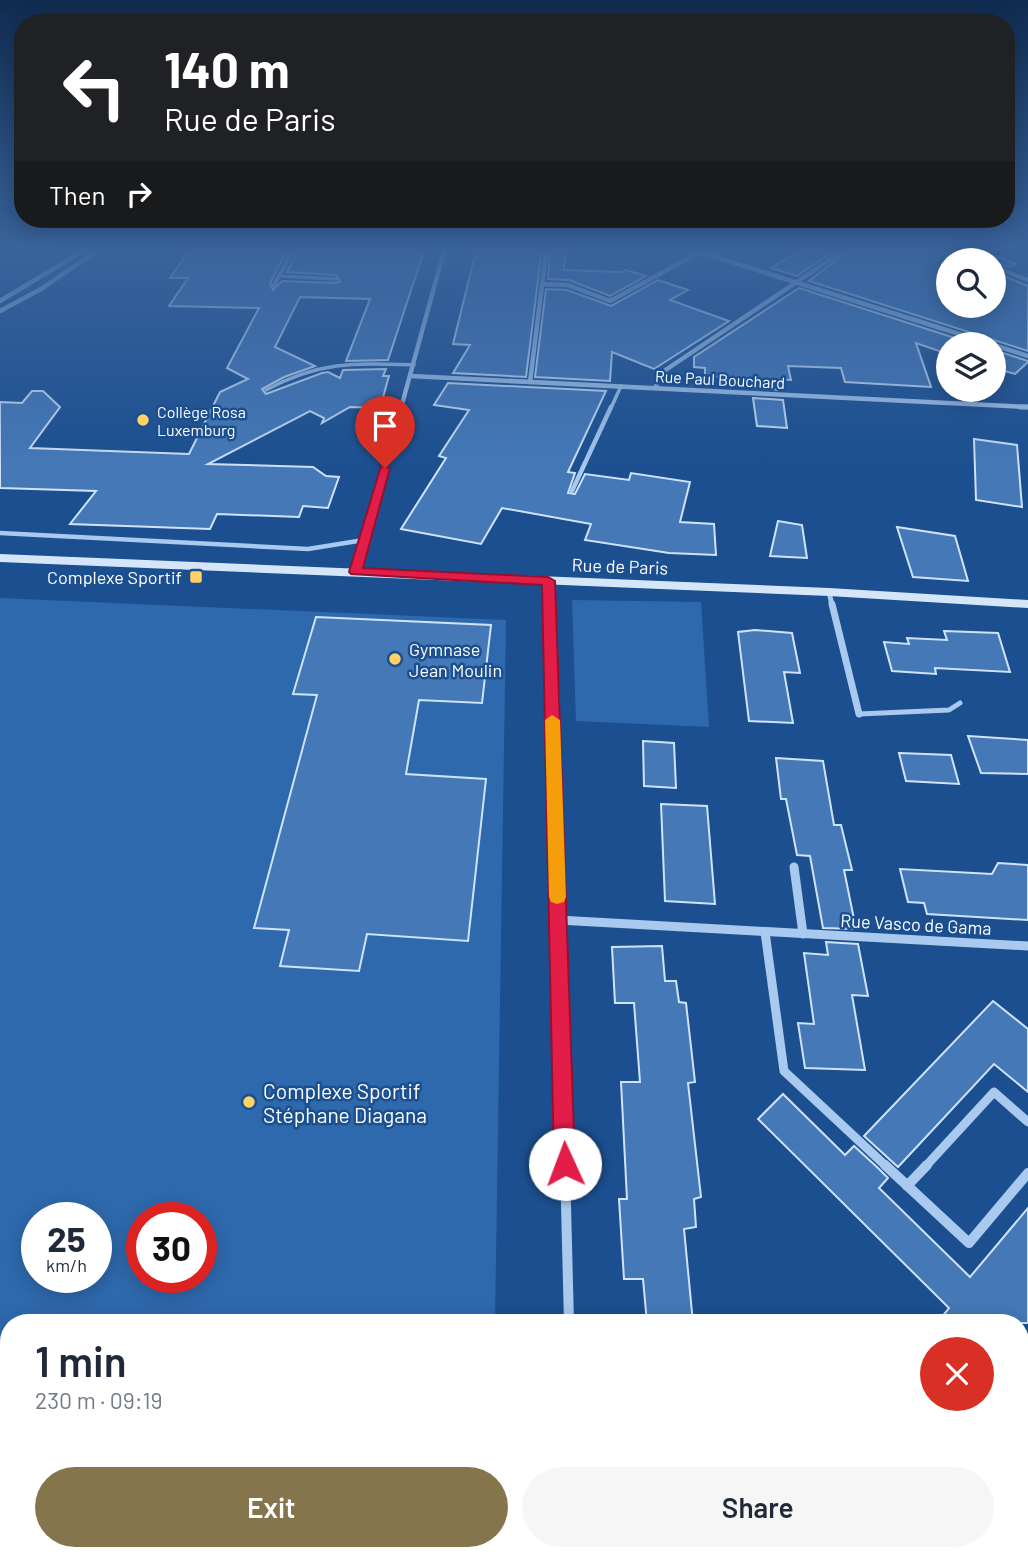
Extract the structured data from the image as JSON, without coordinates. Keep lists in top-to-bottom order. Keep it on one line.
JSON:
{"streets":{"street":["Rue Paul Bouchard","Rue de Paris","Rue Vasco de Gama"]},"places":{"other":["Collège Rosa Luxemburg","Gymnase Jean Moulin","Complexe Sportif Stéphane Diagana"],"transit":["Complexe Sportif"]},"page":{"turn":["140 m","Rue de Paris"],"then":"Then","speed":"25 km/h","limit":"30","heading":["1 min","230 m · 09:19"],"buttons":["Exit","Share"]}}
